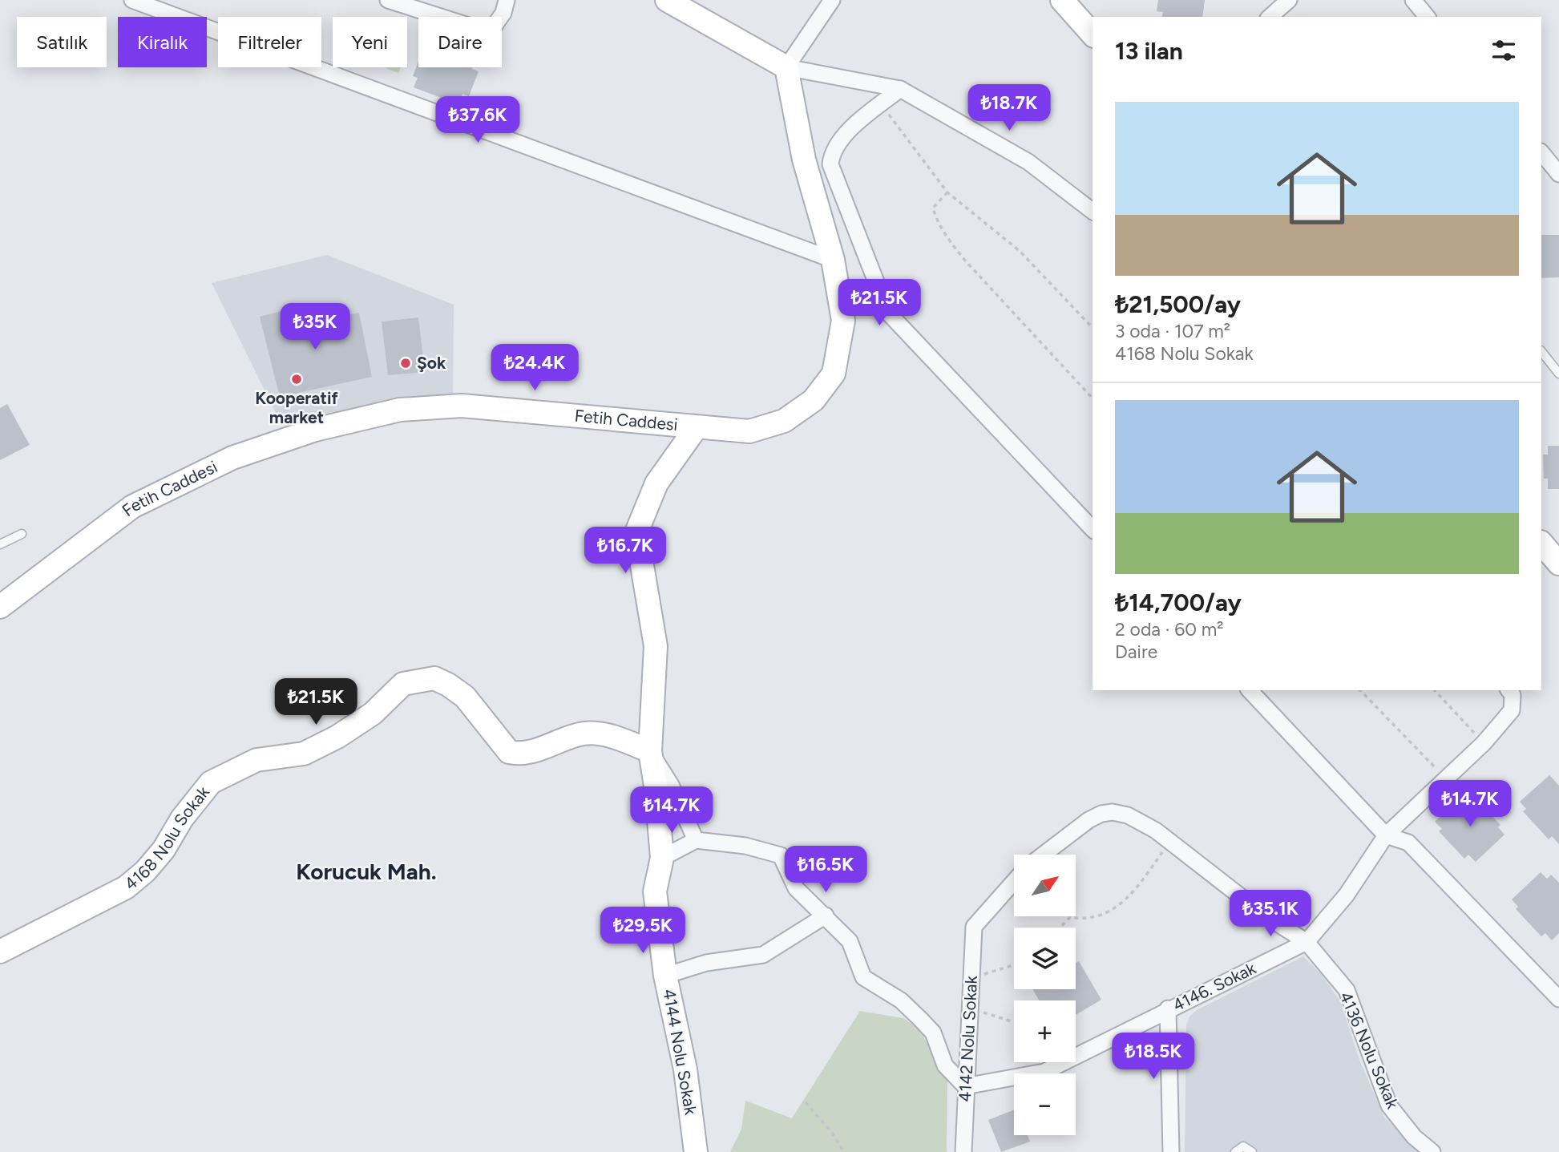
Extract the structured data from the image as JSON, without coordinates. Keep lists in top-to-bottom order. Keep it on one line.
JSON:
{"streets":{"street":["Fetih Caddesi","4168 Nolu Sokak","4146. Sokak","4142 Nolu Sokak","4136 Nolu Sokak","4144 Nolu Sokak"]},"crossings":[["Fetih Caddesi","4144 Nolu Sokak"],["4168 Nolu Sokak","4144 Nolu Sokak"],["4146. Sokak","4142 Nolu Sokak"],["4146. Sokak","4136 Nolu Sokak"]],"districts":["Korucuk Mah."],"places":["Şok","Kooperatif market"],"north":"top right","page":{"chip":["Satılık","Kiralık","Filtreler","Yeni","Daire"],"heading":"13 ilan","price":["₺18.7K","₺37.6K","₺21.5K","₺35K","₺24.4K","₺16.7K","₺21.5K","₺14.7K","₺14.7K","₺16.5K","₺35.1K","₺29.5K","₺18.5K"],"list":[{"name":"₺21,500/ay","note":"3 oda · 107 m² · 4168 Nolu Sokak"},{"name":"₺14,700/ay","note":"2 oda · 60 m² · Daire"}],"map_buttons":["+","−"]}}
